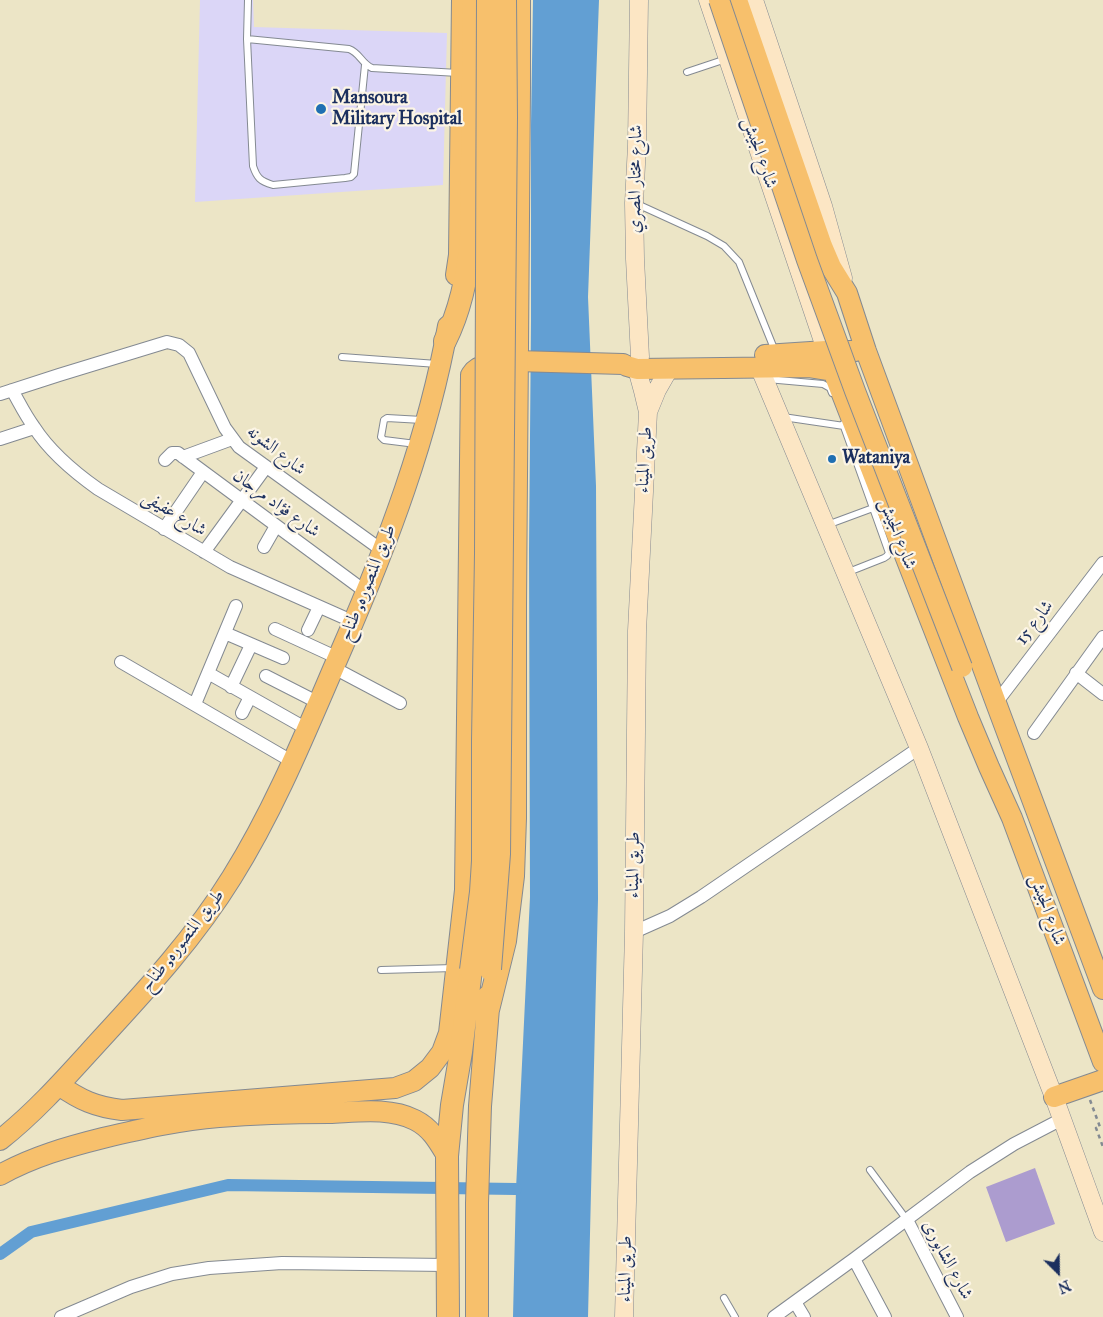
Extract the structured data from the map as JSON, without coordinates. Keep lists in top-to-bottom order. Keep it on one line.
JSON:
{"streets":{"main road":["شارع الجيش","طريق المنصوره, طناح"],"street":["شارع مختار المصري","شارع الشونه","طريق الميناء","شارع فؤاد مرجان","شارع عفيفى","شارع 15","شارع الشابورى"]},"crossings":[["شارع الجيش","شارع 15"],["شارع مختار المصري","طريق الميناء"],["شارع الشونه","شارع عفيفى"],["شارع الشونه","طريق المنصوره, طناح"],["شارع فؤاد مرجان","طريق المنصوره, طناح"],["شارع عفيفى","طريق المنصوره, طناح"]],"places":["Mansoura Military Hospital","Wataniya"],"north":"bottom right"}
